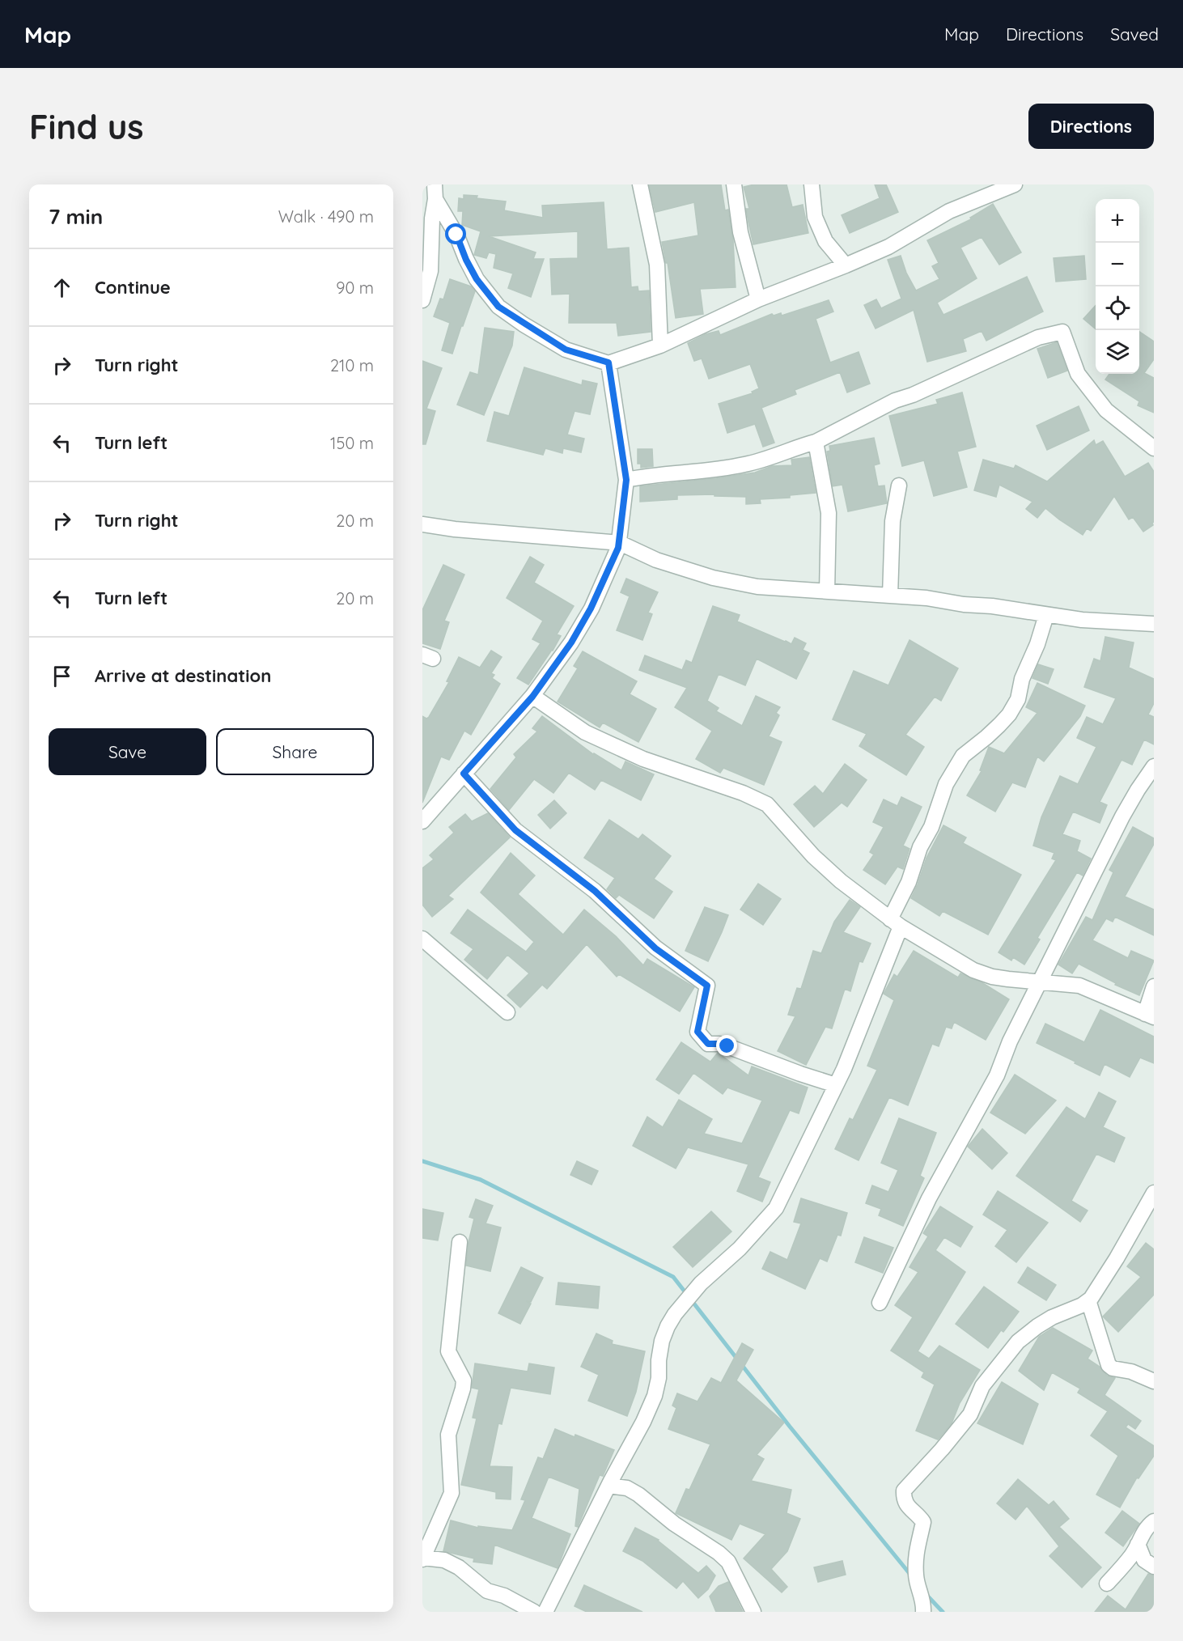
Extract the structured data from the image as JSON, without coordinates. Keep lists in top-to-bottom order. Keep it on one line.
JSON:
{"page":{"header":"Map","nav":["Map","Directions","Saved"],"buttons":["Directions",["Save","Share"]],"title":"Find us","heading":["7 min","Walk · 490 m"],"map_buttons":["+","−"],"list":[["Continue","90 m"],["Turn right","210 m"],["Turn left","150 m"],["Turn right","20 m"],["Turn left","20 m"],"Arrive at destination"]}}
